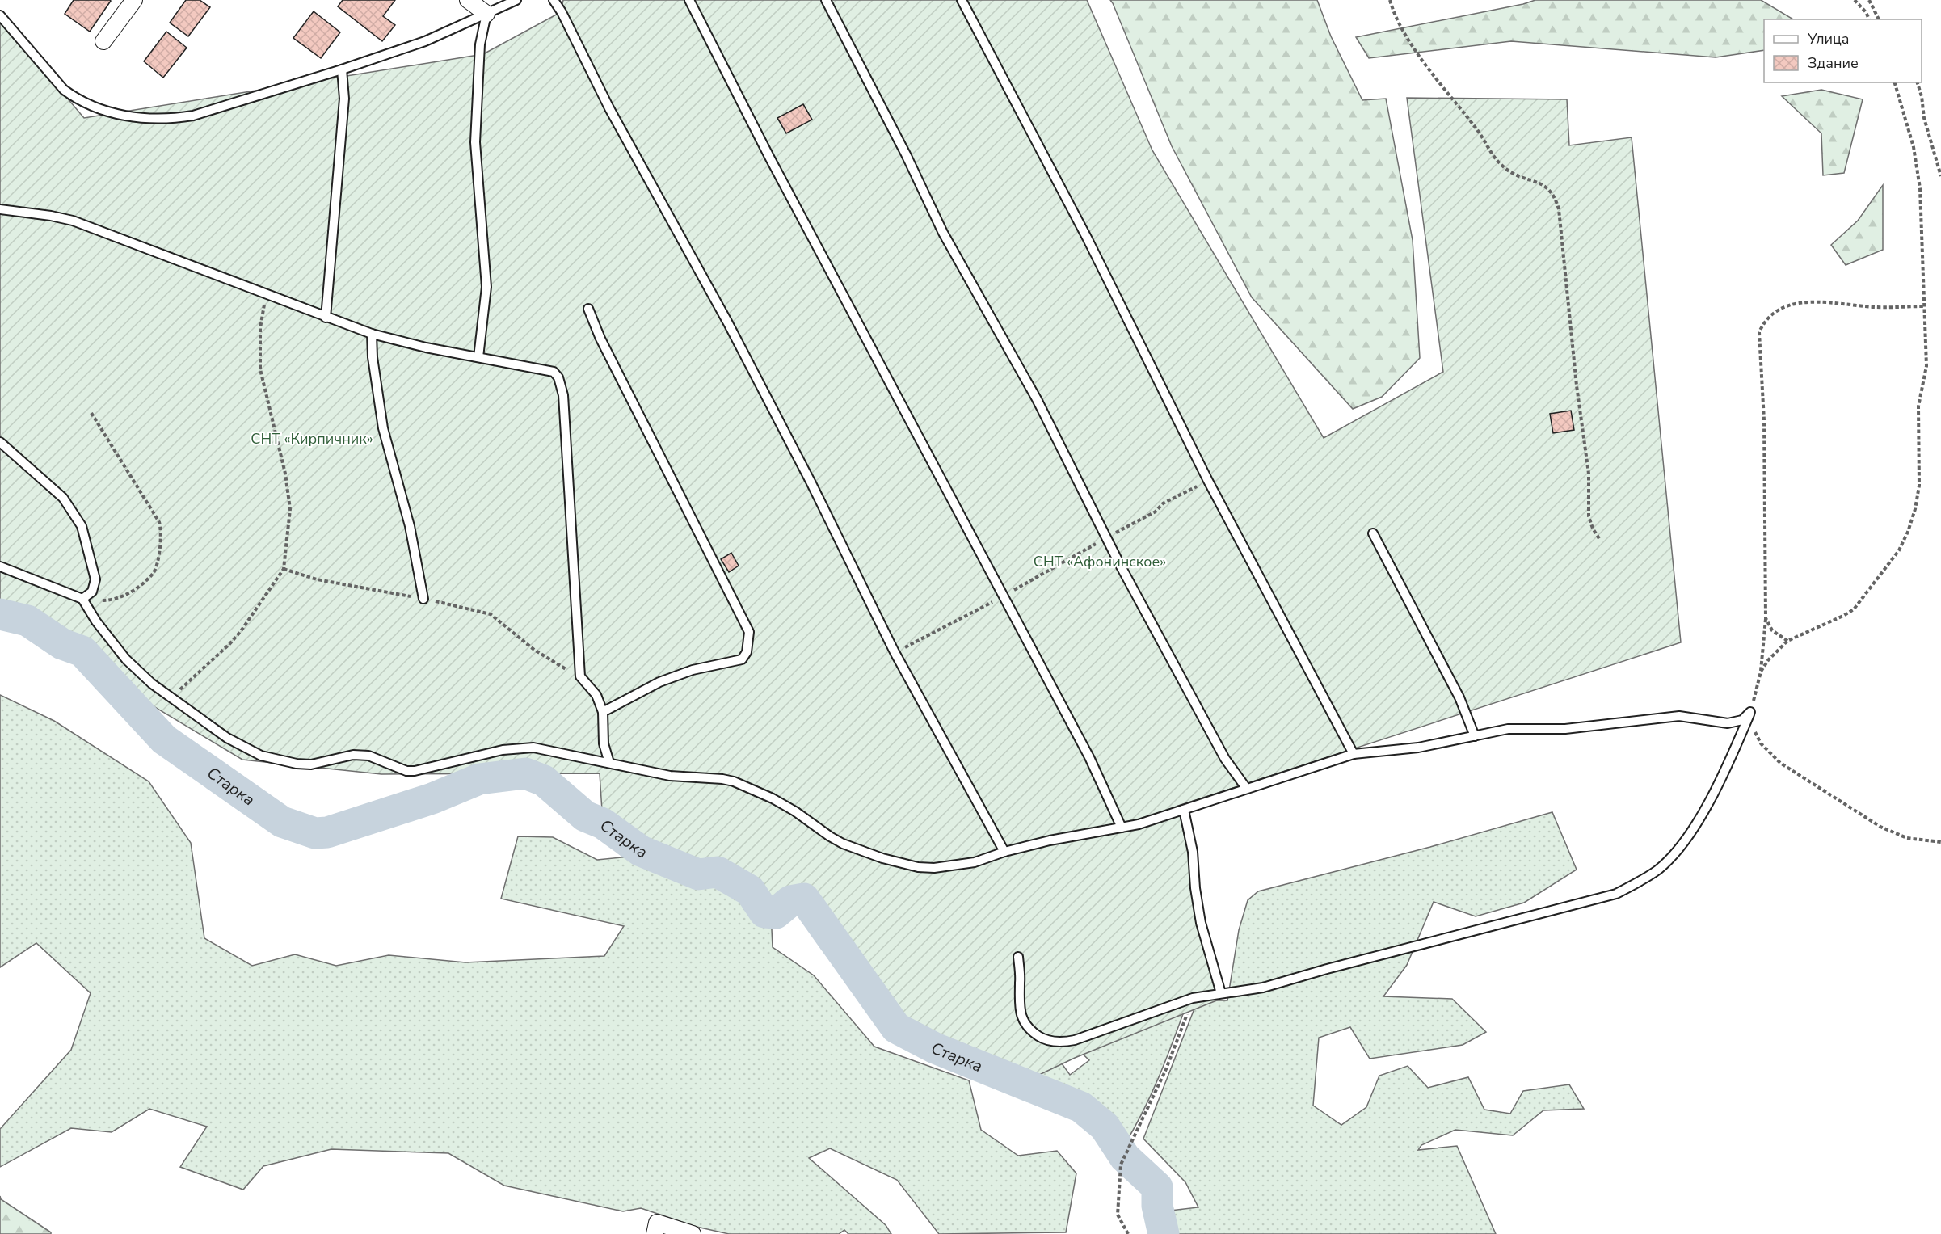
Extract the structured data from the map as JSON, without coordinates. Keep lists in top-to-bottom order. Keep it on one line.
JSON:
{"water":["Старка"],"parks":["СНТ «Кирпичник»","СНТ «Афонинское»"],"legend":["Улица","Здание"]}
